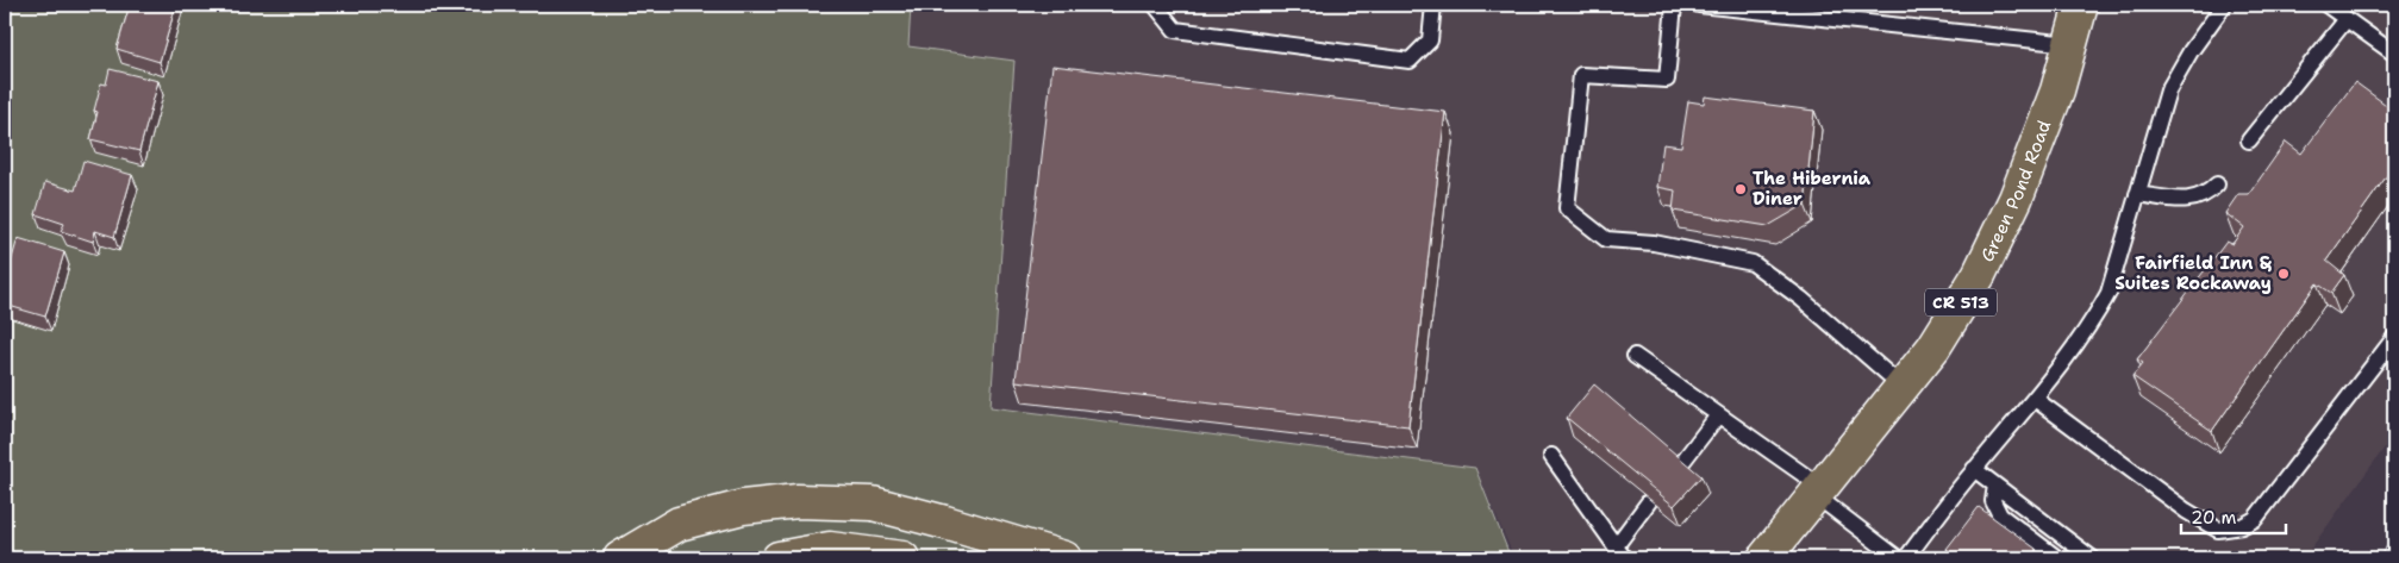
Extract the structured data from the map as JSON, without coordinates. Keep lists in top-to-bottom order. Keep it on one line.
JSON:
{"streets":{"main road":["Green Pond Road","CR 513"]},"places":["The Hibernia Diner","Fairfield Inn & Suites Rockaway"],"scale_bar":"20 m"}
